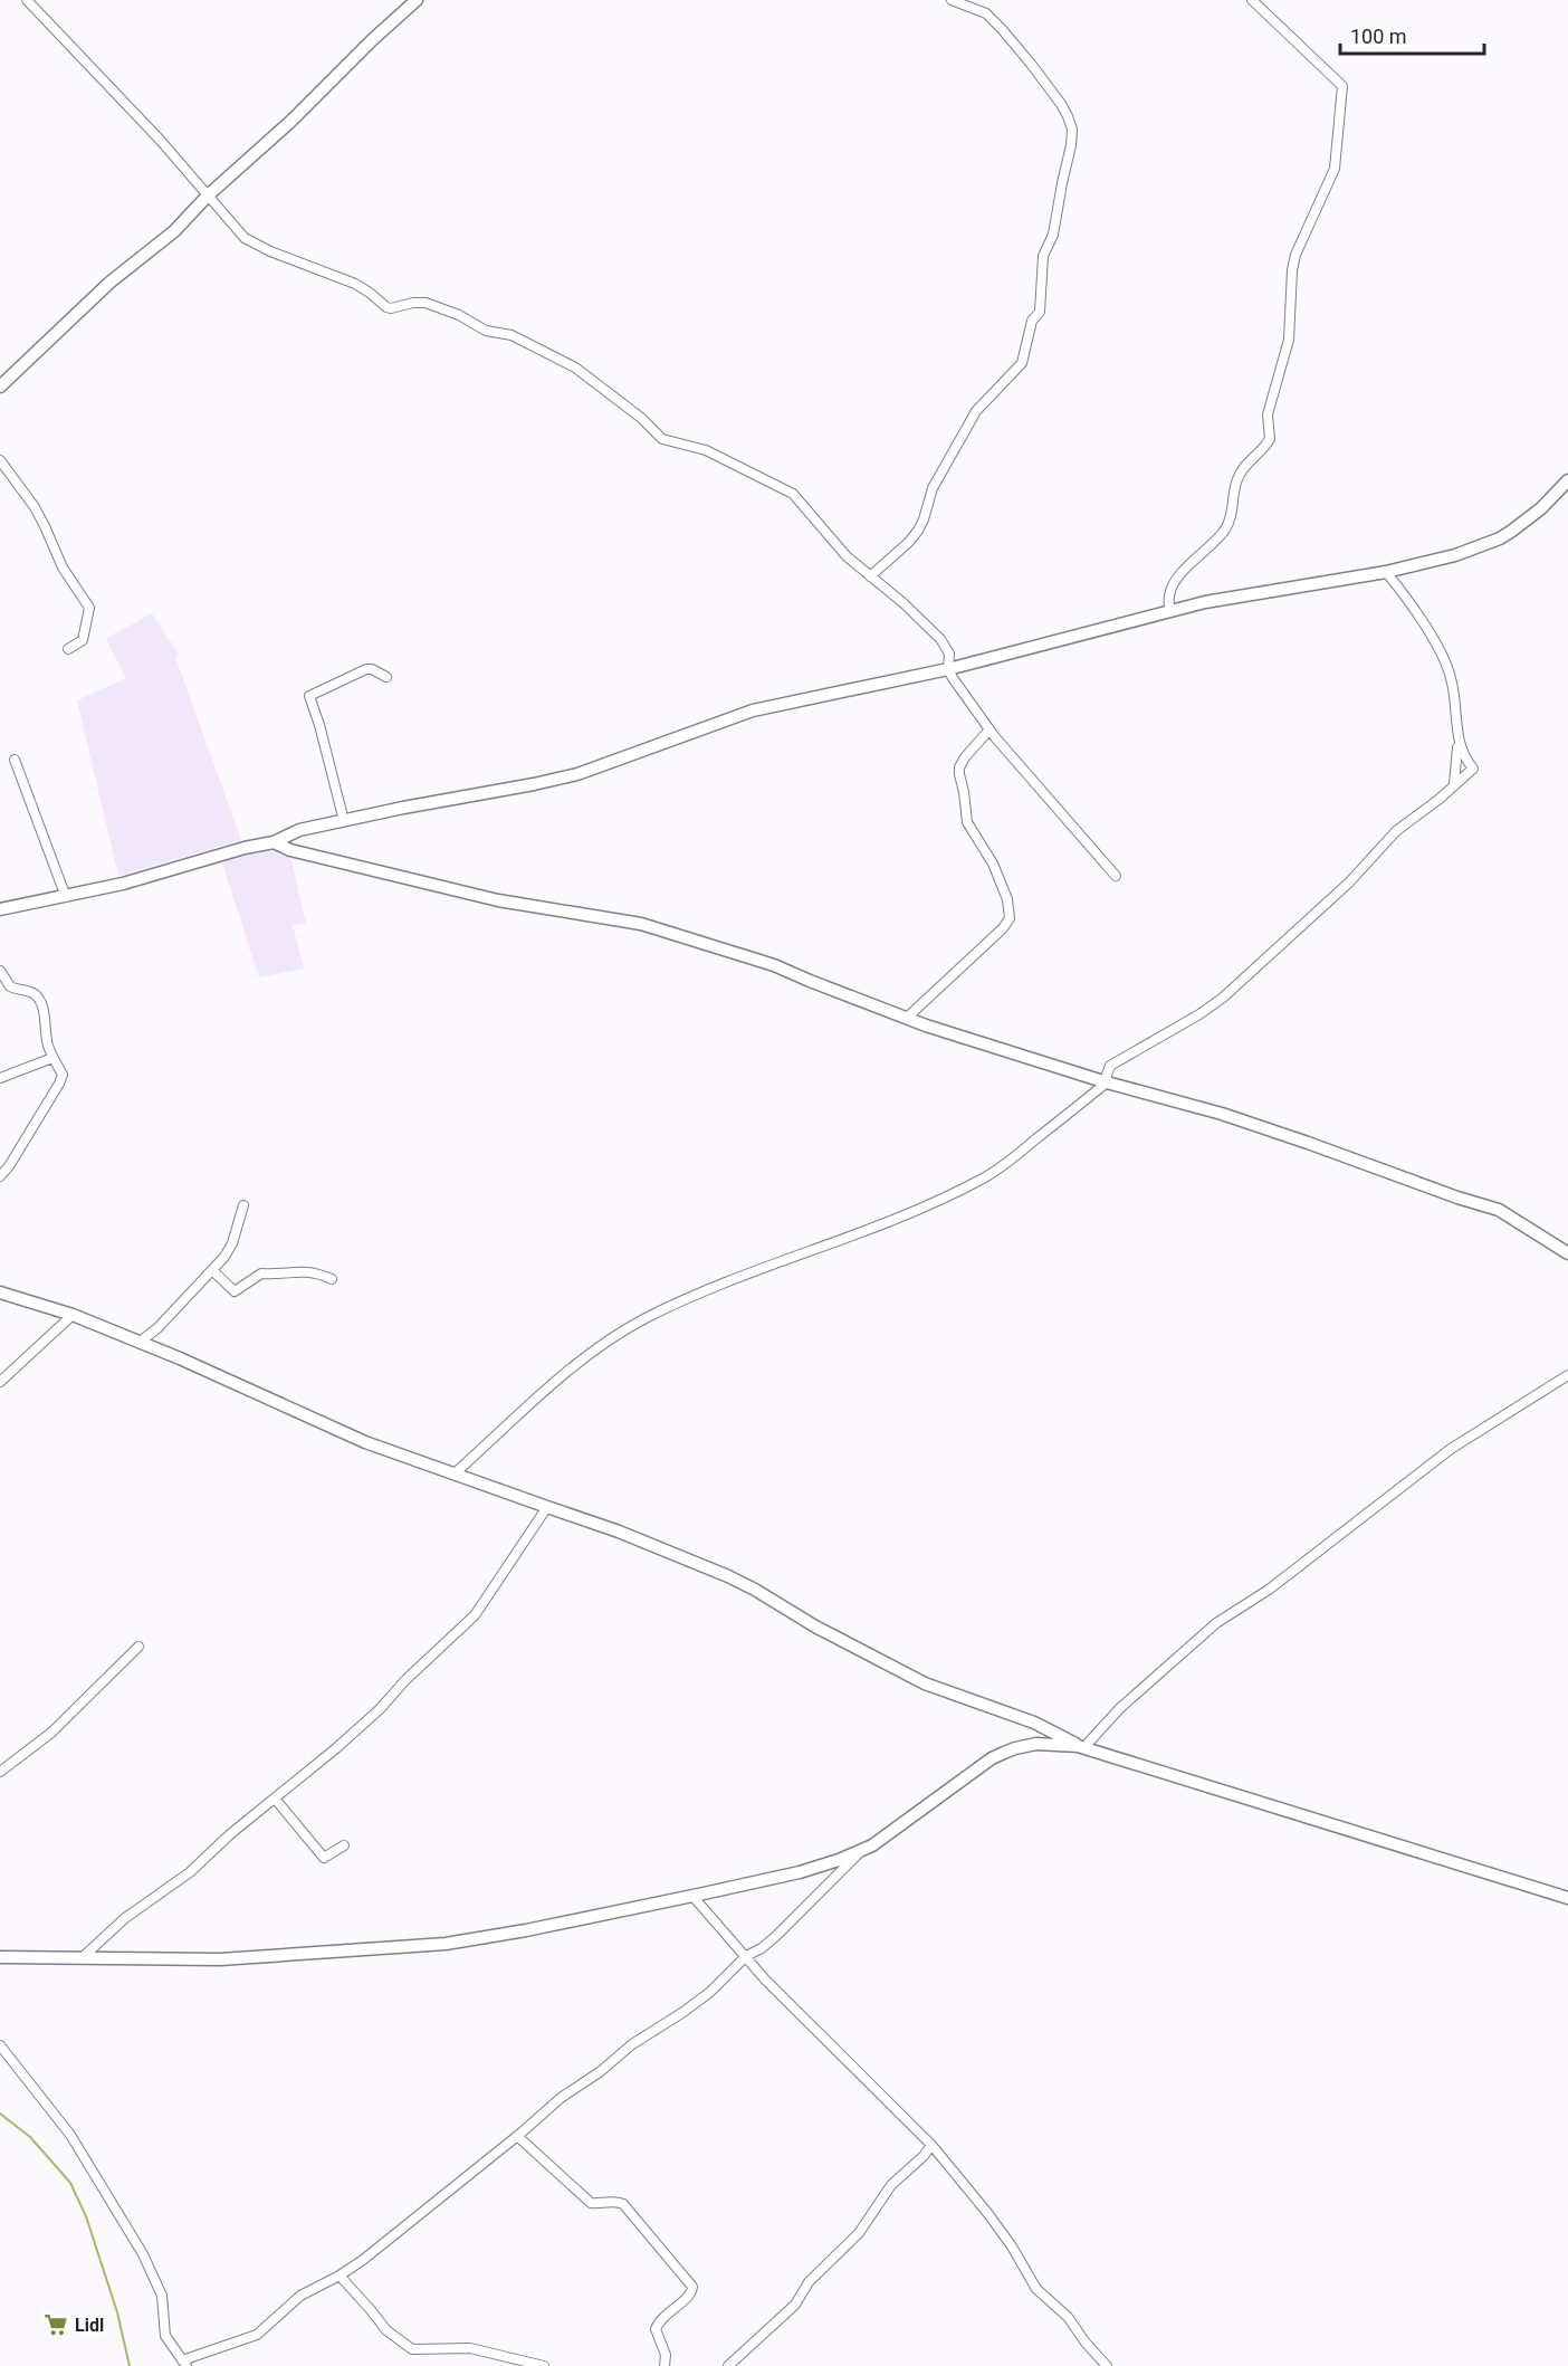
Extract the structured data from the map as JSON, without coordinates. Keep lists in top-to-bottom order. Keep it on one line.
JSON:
{"places":{"supermarket":["Lidl"]},"scale_bar":"100 m"}
